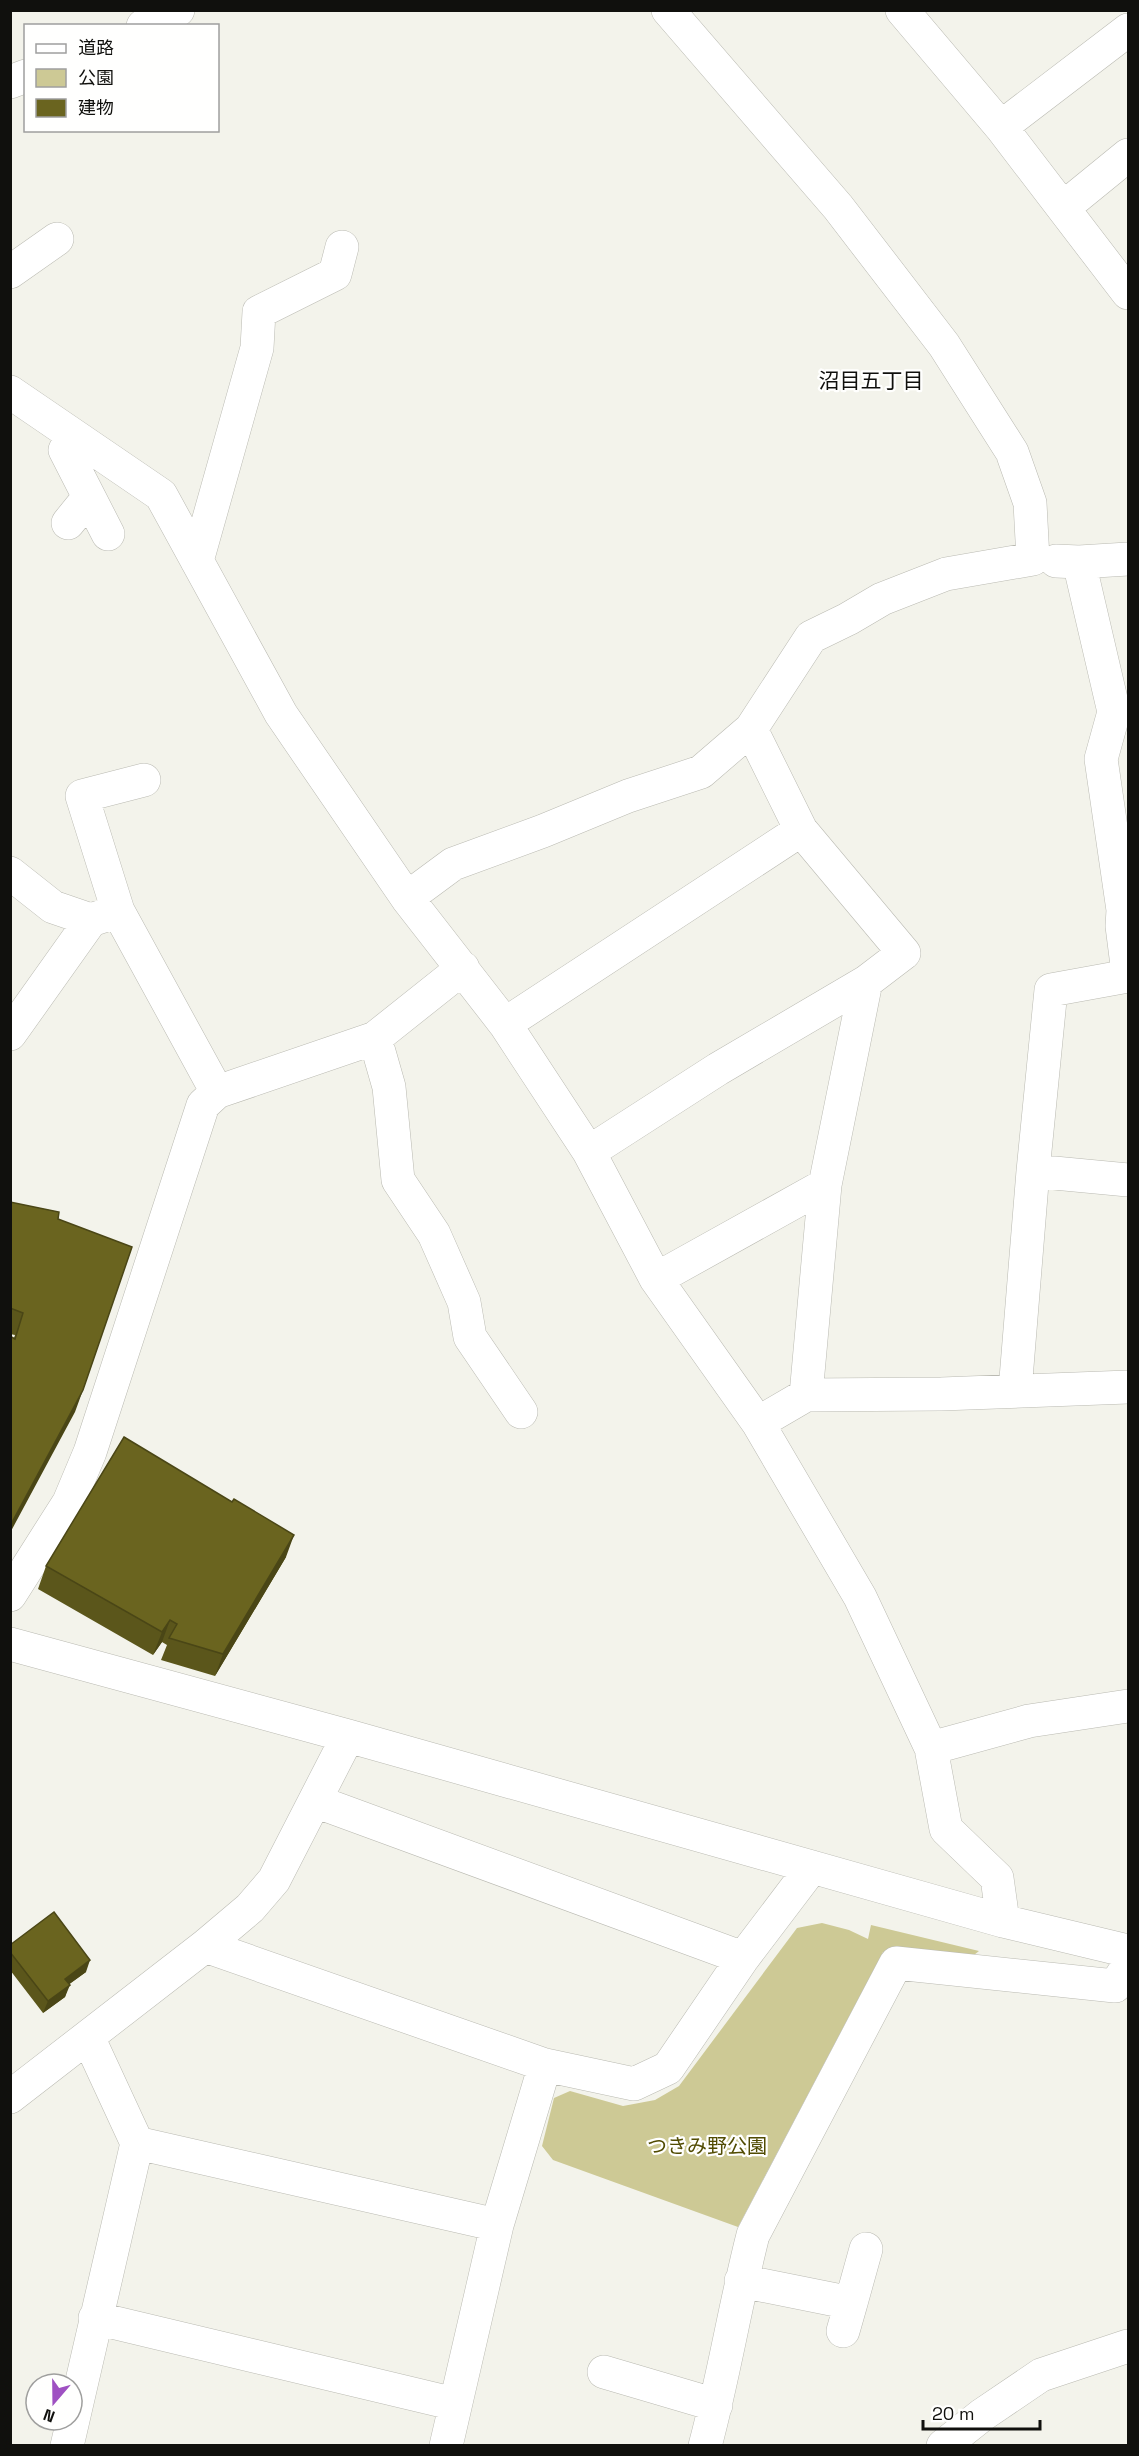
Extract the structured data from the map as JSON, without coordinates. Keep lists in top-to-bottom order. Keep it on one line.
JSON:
{"districts":["沼目五丁目"],"parks":["つきみ野公園"],"legend":["道路","公園","建物"],"scale_bar":"20 m","north":"bottom"}
